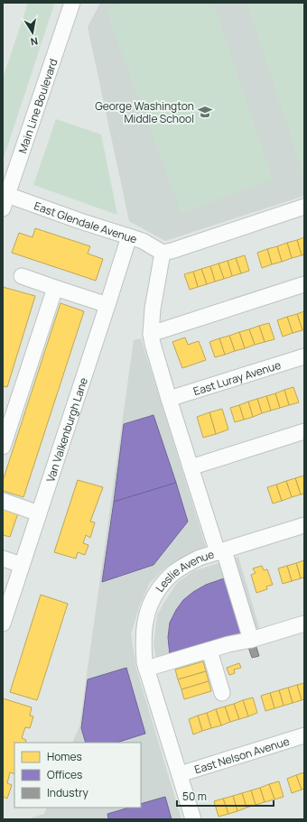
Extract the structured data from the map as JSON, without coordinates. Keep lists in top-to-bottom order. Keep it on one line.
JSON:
{"streets":{"street":["Main Line Boulevard","East Glendale Avenue","East Luray Avenue","Van Valkenburgh Lane","Leslie Avenue","East Nelson Avenue"]},"crossings":[["Main Line Boulevard","East Glendale Avenue"],["East Glendale Avenue","Van Valkenburgh Lane"],["East Glendale Avenue","Leslie Avenue"],["East Luray Avenue","Leslie Avenue"],["Leslie Avenue","East Nelson Avenue"]],"places":{"school or university":["George Washington Middle School"]},"legend":["Homes","Offices","Industry"],"scale_bar":"50 m","north":"bottom"}
